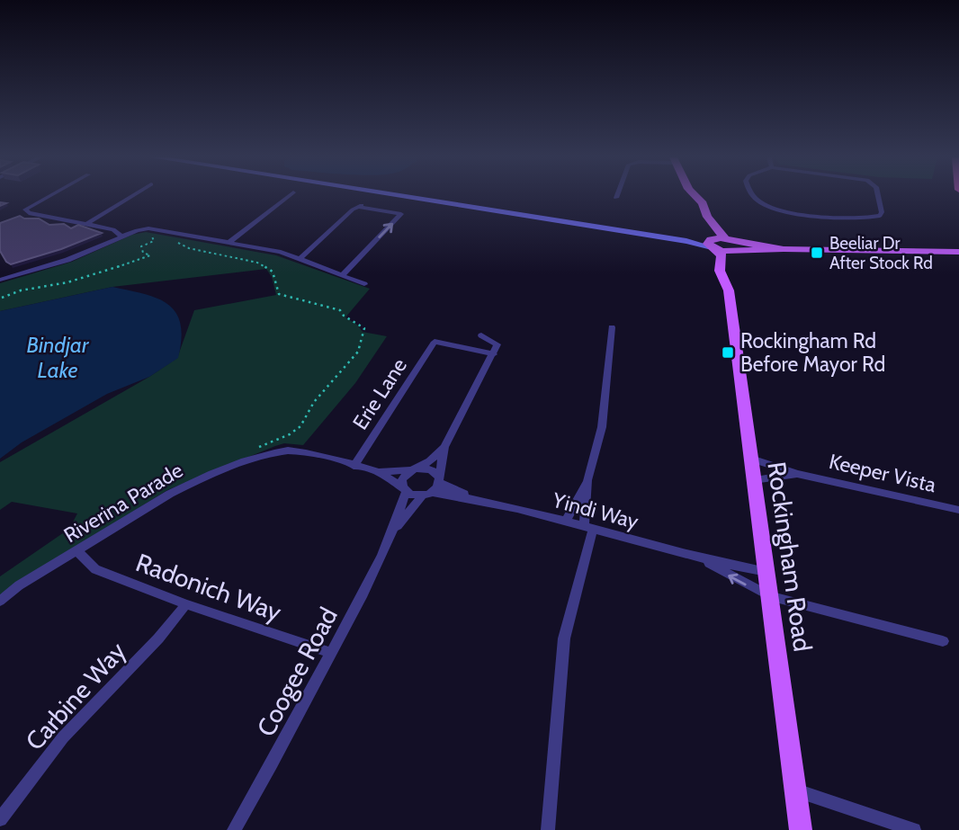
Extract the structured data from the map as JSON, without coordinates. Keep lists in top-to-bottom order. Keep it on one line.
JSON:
{"streets":{"main road":["Rockingham Road"],"street":["Erie Lane","Keeper Vista","Riverina Parade","Yindi Way","Radonich Way","Coogee Road","Carbine Way"]},"crossings":[["Erie Lane","Yindi Way"],["Keeper Vista","Rockingham Road"],["Riverina Parade","Yindi Way"],["Riverina Parade","Radonich Way"],["Yindi Way","Rockingham Road"],["Yindi Way","Coogee Road"],["Radonich Way","Coogee Road"],["Radonich Way","Carbine Way"]],"water":["Bindjar Lake"],"places":{"transit":["Beeliar Dr After Stock Rd","Rockingham Rd Before Mayor Rd"]}}
